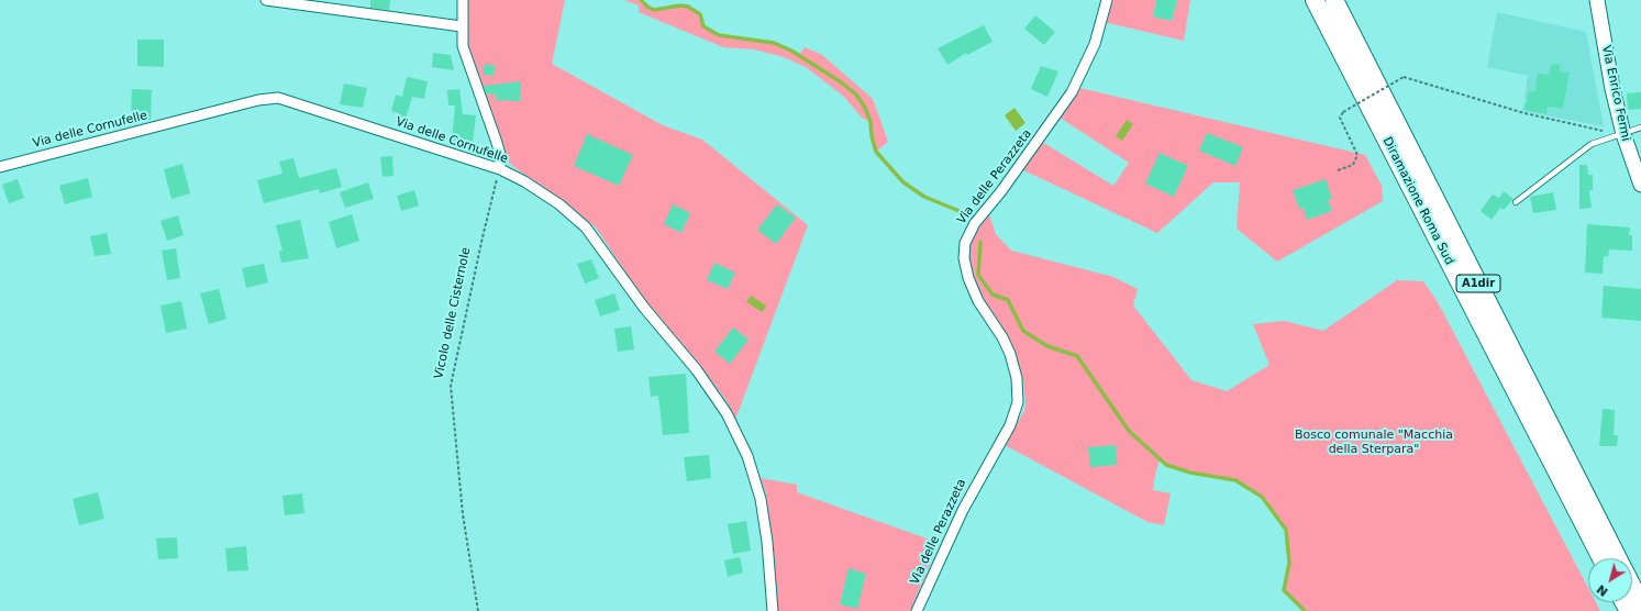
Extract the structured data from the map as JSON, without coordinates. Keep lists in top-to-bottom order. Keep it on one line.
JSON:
{"streets":{"highway":["Diramazione Roma Sud","A1dir"],"street":["Via Enrico Fermi","Via delle Cornufelle","Via delle Perazzeta"],"path":["Vicolo delle Cisternole"]},"crossings":[["Via delle Cornufelle","Vicolo delle Cisternole"]],"parks":["Bosco comunale \"Macchia della Sterpara\""],"north":"bottom left"}
